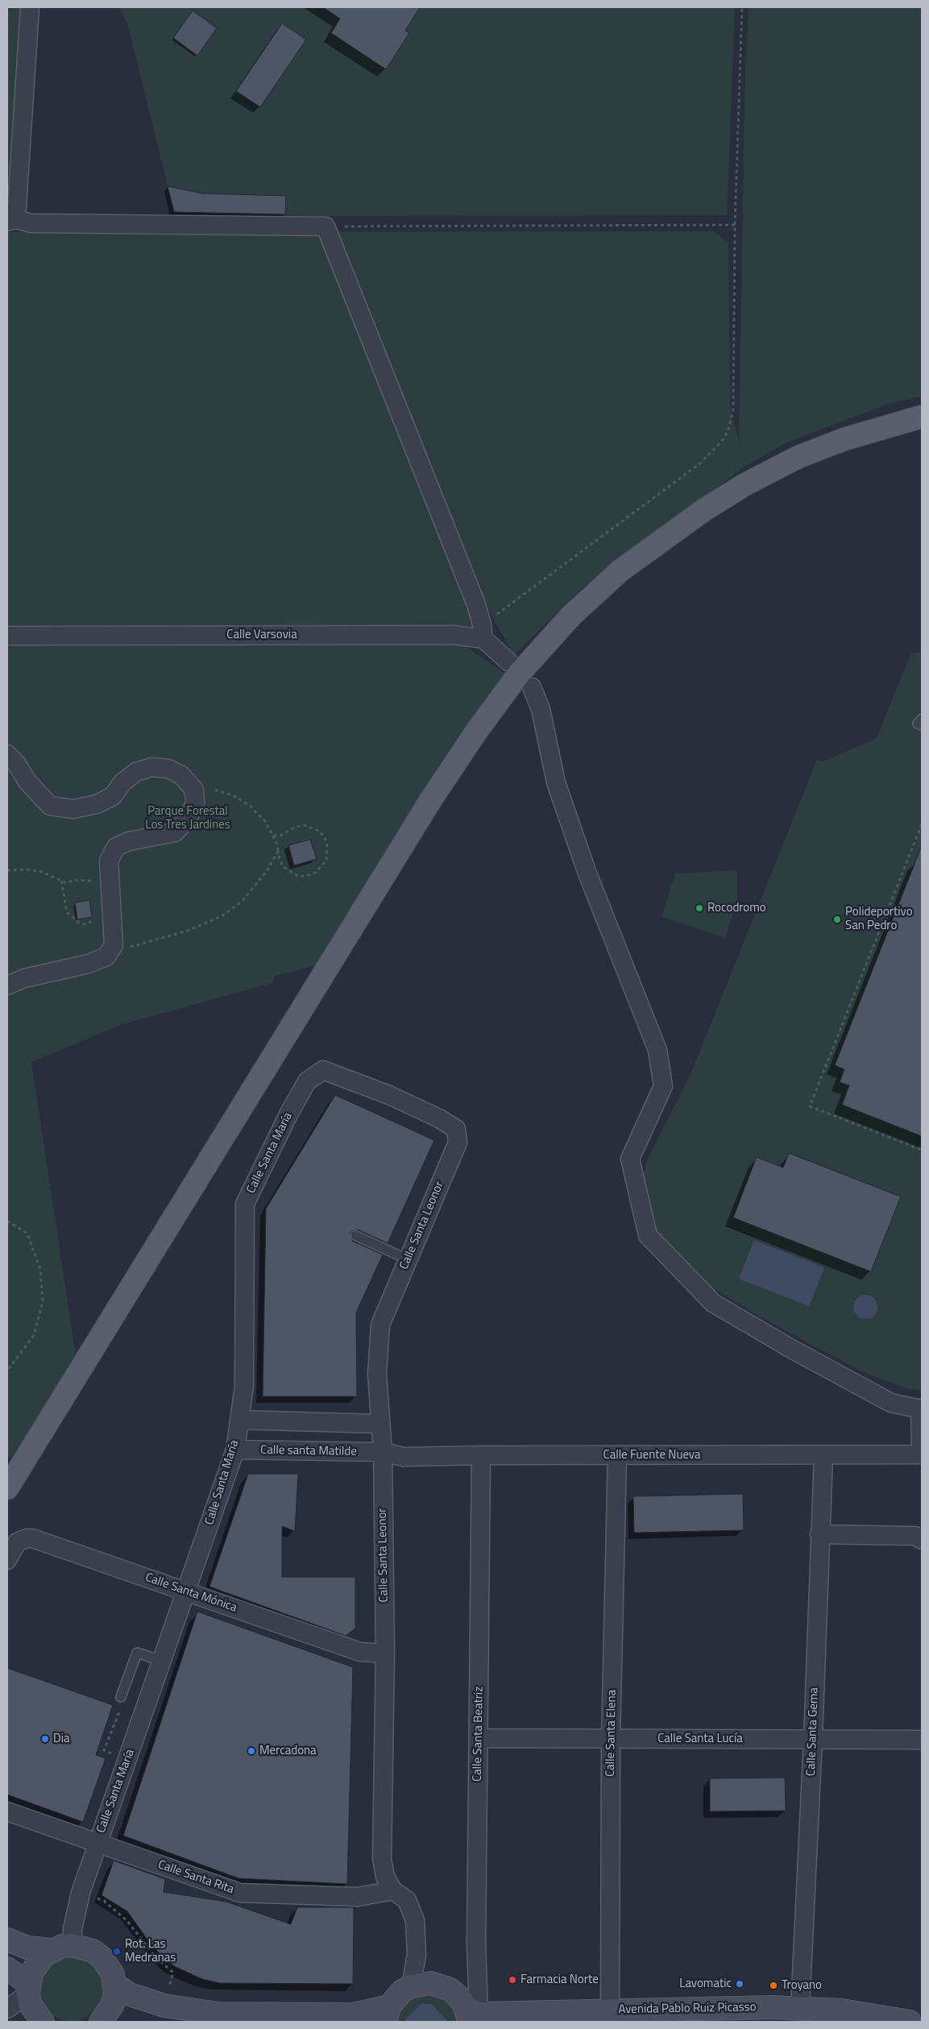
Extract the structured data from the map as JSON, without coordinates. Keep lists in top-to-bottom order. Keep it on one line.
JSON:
{"streets":{"street":["Calle Varsovia","Calle Santa María","Calle Santa Leonor","Calle santa Matilde","Calle Fuente Nueva","Calle Santa Mónica","Calle Santa Gema","Calle Santa Elena","Calle Santa Beatriz","Calle Santa Lucía","Calle Santa Rita","Avenida Pablo Ruiz Picasso"]},"crossings":[["Calle Santa María","Calle Santa Leonor"],["Calle Santa María","Calle santa Matilde"],["Calle Santa María","Calle Santa Mónica"],["Calle Santa María","Calle Santa Rita"],["Calle Santa Leonor","Calle santa Matilde"],["Calle Santa Leonor","Calle Fuente Nueva"],["Calle Santa Leonor","Calle Santa Mónica"],["Calle Santa Leonor","Calle Santa Rita"],["Calle santa Matilde","Calle Fuente Nueva"],["Calle Fuente Nueva","Calle Santa Gema"],["Calle Fuente Nueva","Calle Santa Elena"],["Calle Fuente Nueva","Calle Santa Beatriz"],["Calle Santa Gema","Calle Santa Lucía"],["Calle Santa Gema","Avenida Pablo Ruiz Picasso"],["Calle Santa Elena","Calle Santa Lucía"],["Calle Santa Elena","Avenida Pablo Ruiz Picasso"],["Calle Santa Beatriz","Calle Santa Lucía"],["Calle Santa Beatriz","Avenida Pablo Ruiz Picasso"]],"parks":["Parque Forestal Los Tres Jardines"],"places":["Rocodromo","Polideportivo San Pedro","Dia","Mercadona","Rot. Las Medranas","Farmacia Norte","Lavomatic","Troyano"]}
